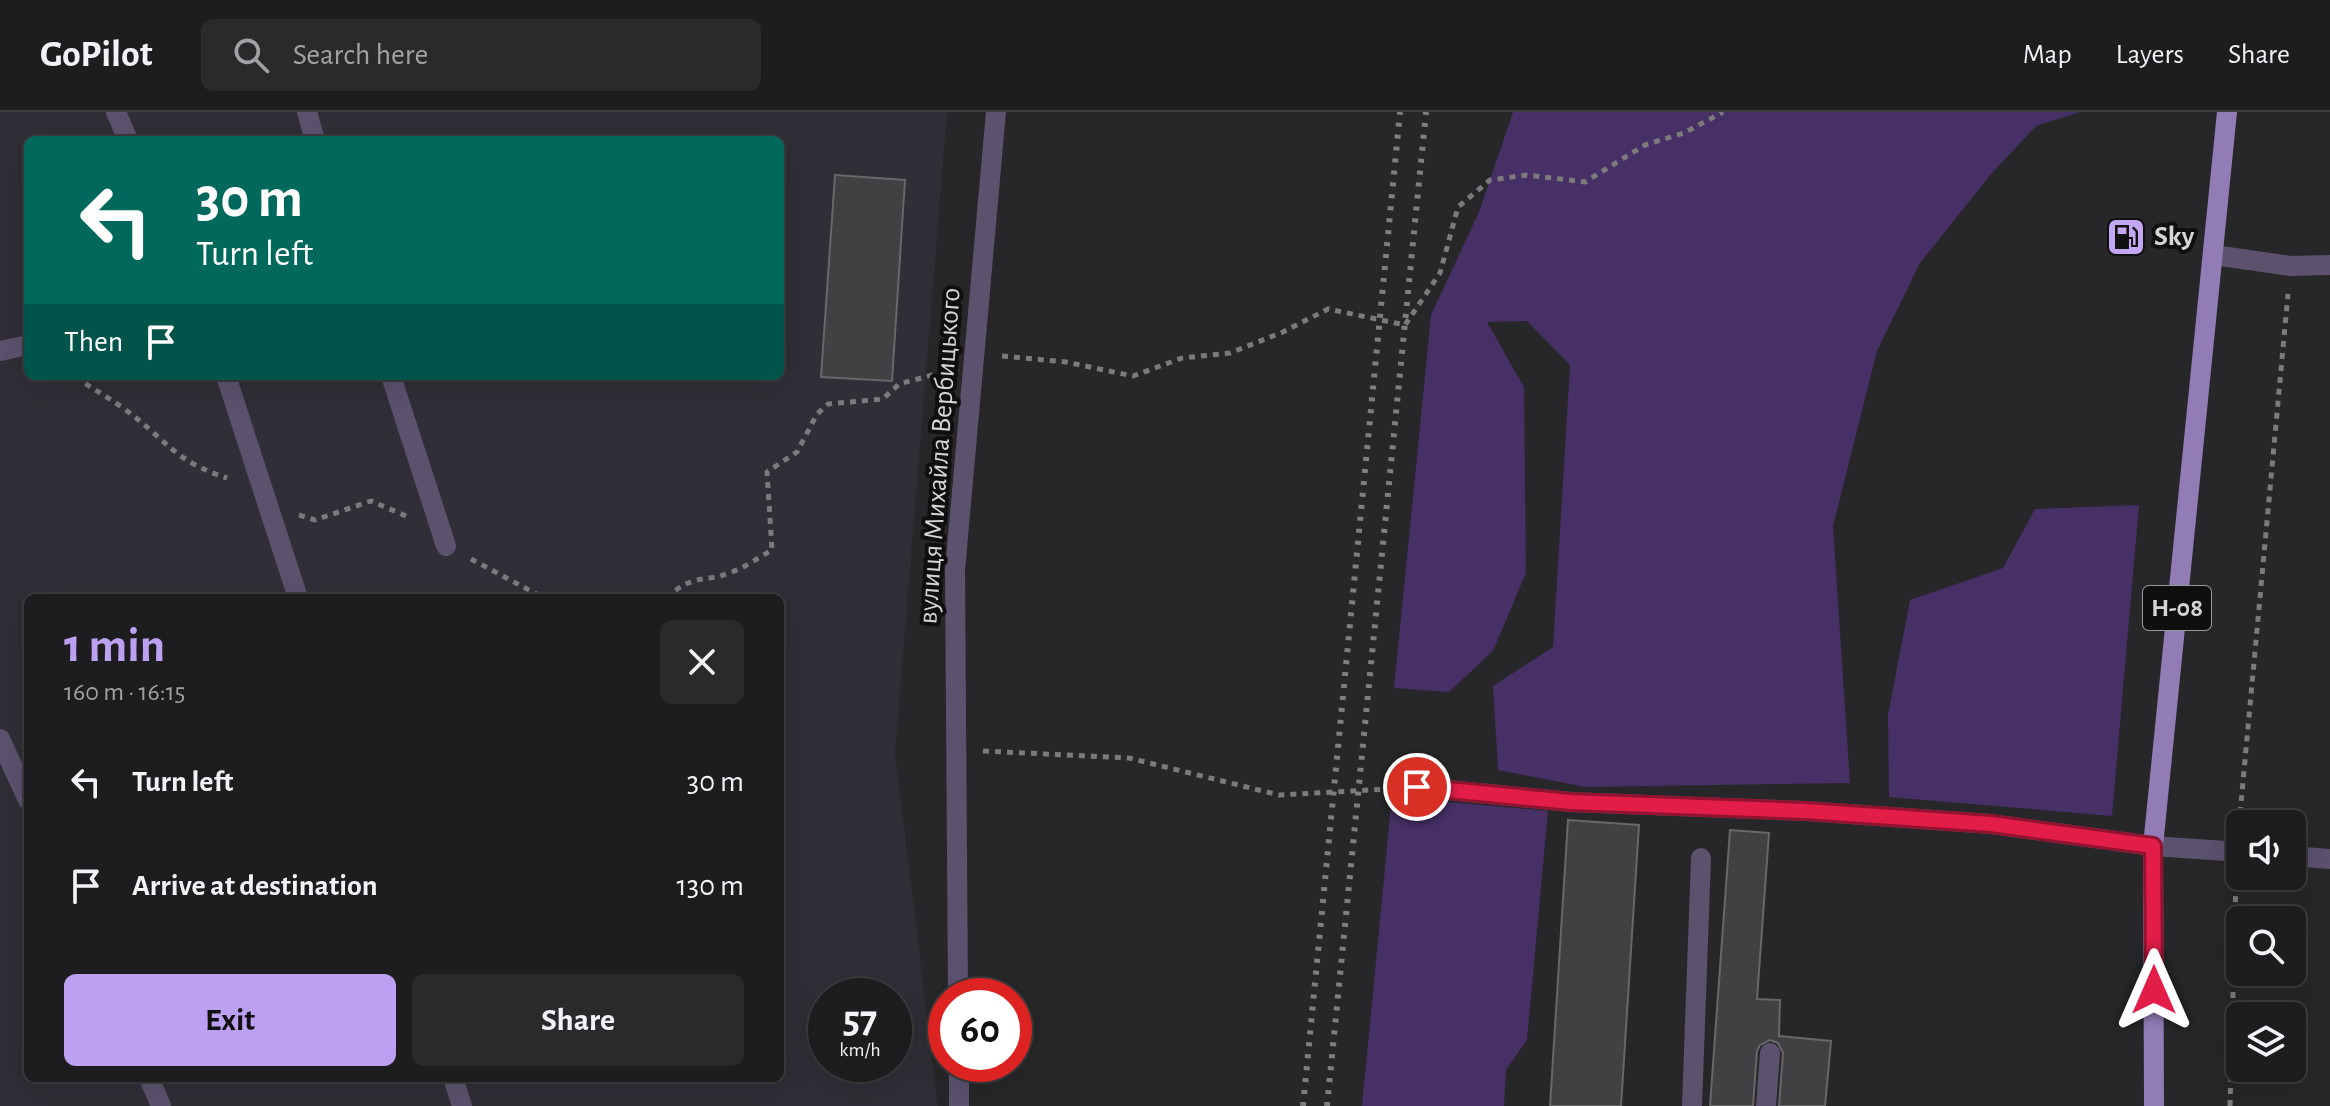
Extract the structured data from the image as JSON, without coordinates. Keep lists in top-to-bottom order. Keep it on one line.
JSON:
{"streets":{"main road":["Н-08"],"street":["вулиця Михайла Вербицького"]},"places":{"fuel station":["Sky"]},"page":{"header":"GoPilot","search":"Search here","nav":["Map","Layers","Share"],"turn":["30 m","Turn left"],"then":"Then","heading":["1 min","160 m · 16:15"],"list":[{"name":"Turn left","value":"30 m"},{"name":"Arrive at destination","value":"130 m"}],"buttons":["Exit","Share"],"speed":"57 km/h","limit":"60"}}
